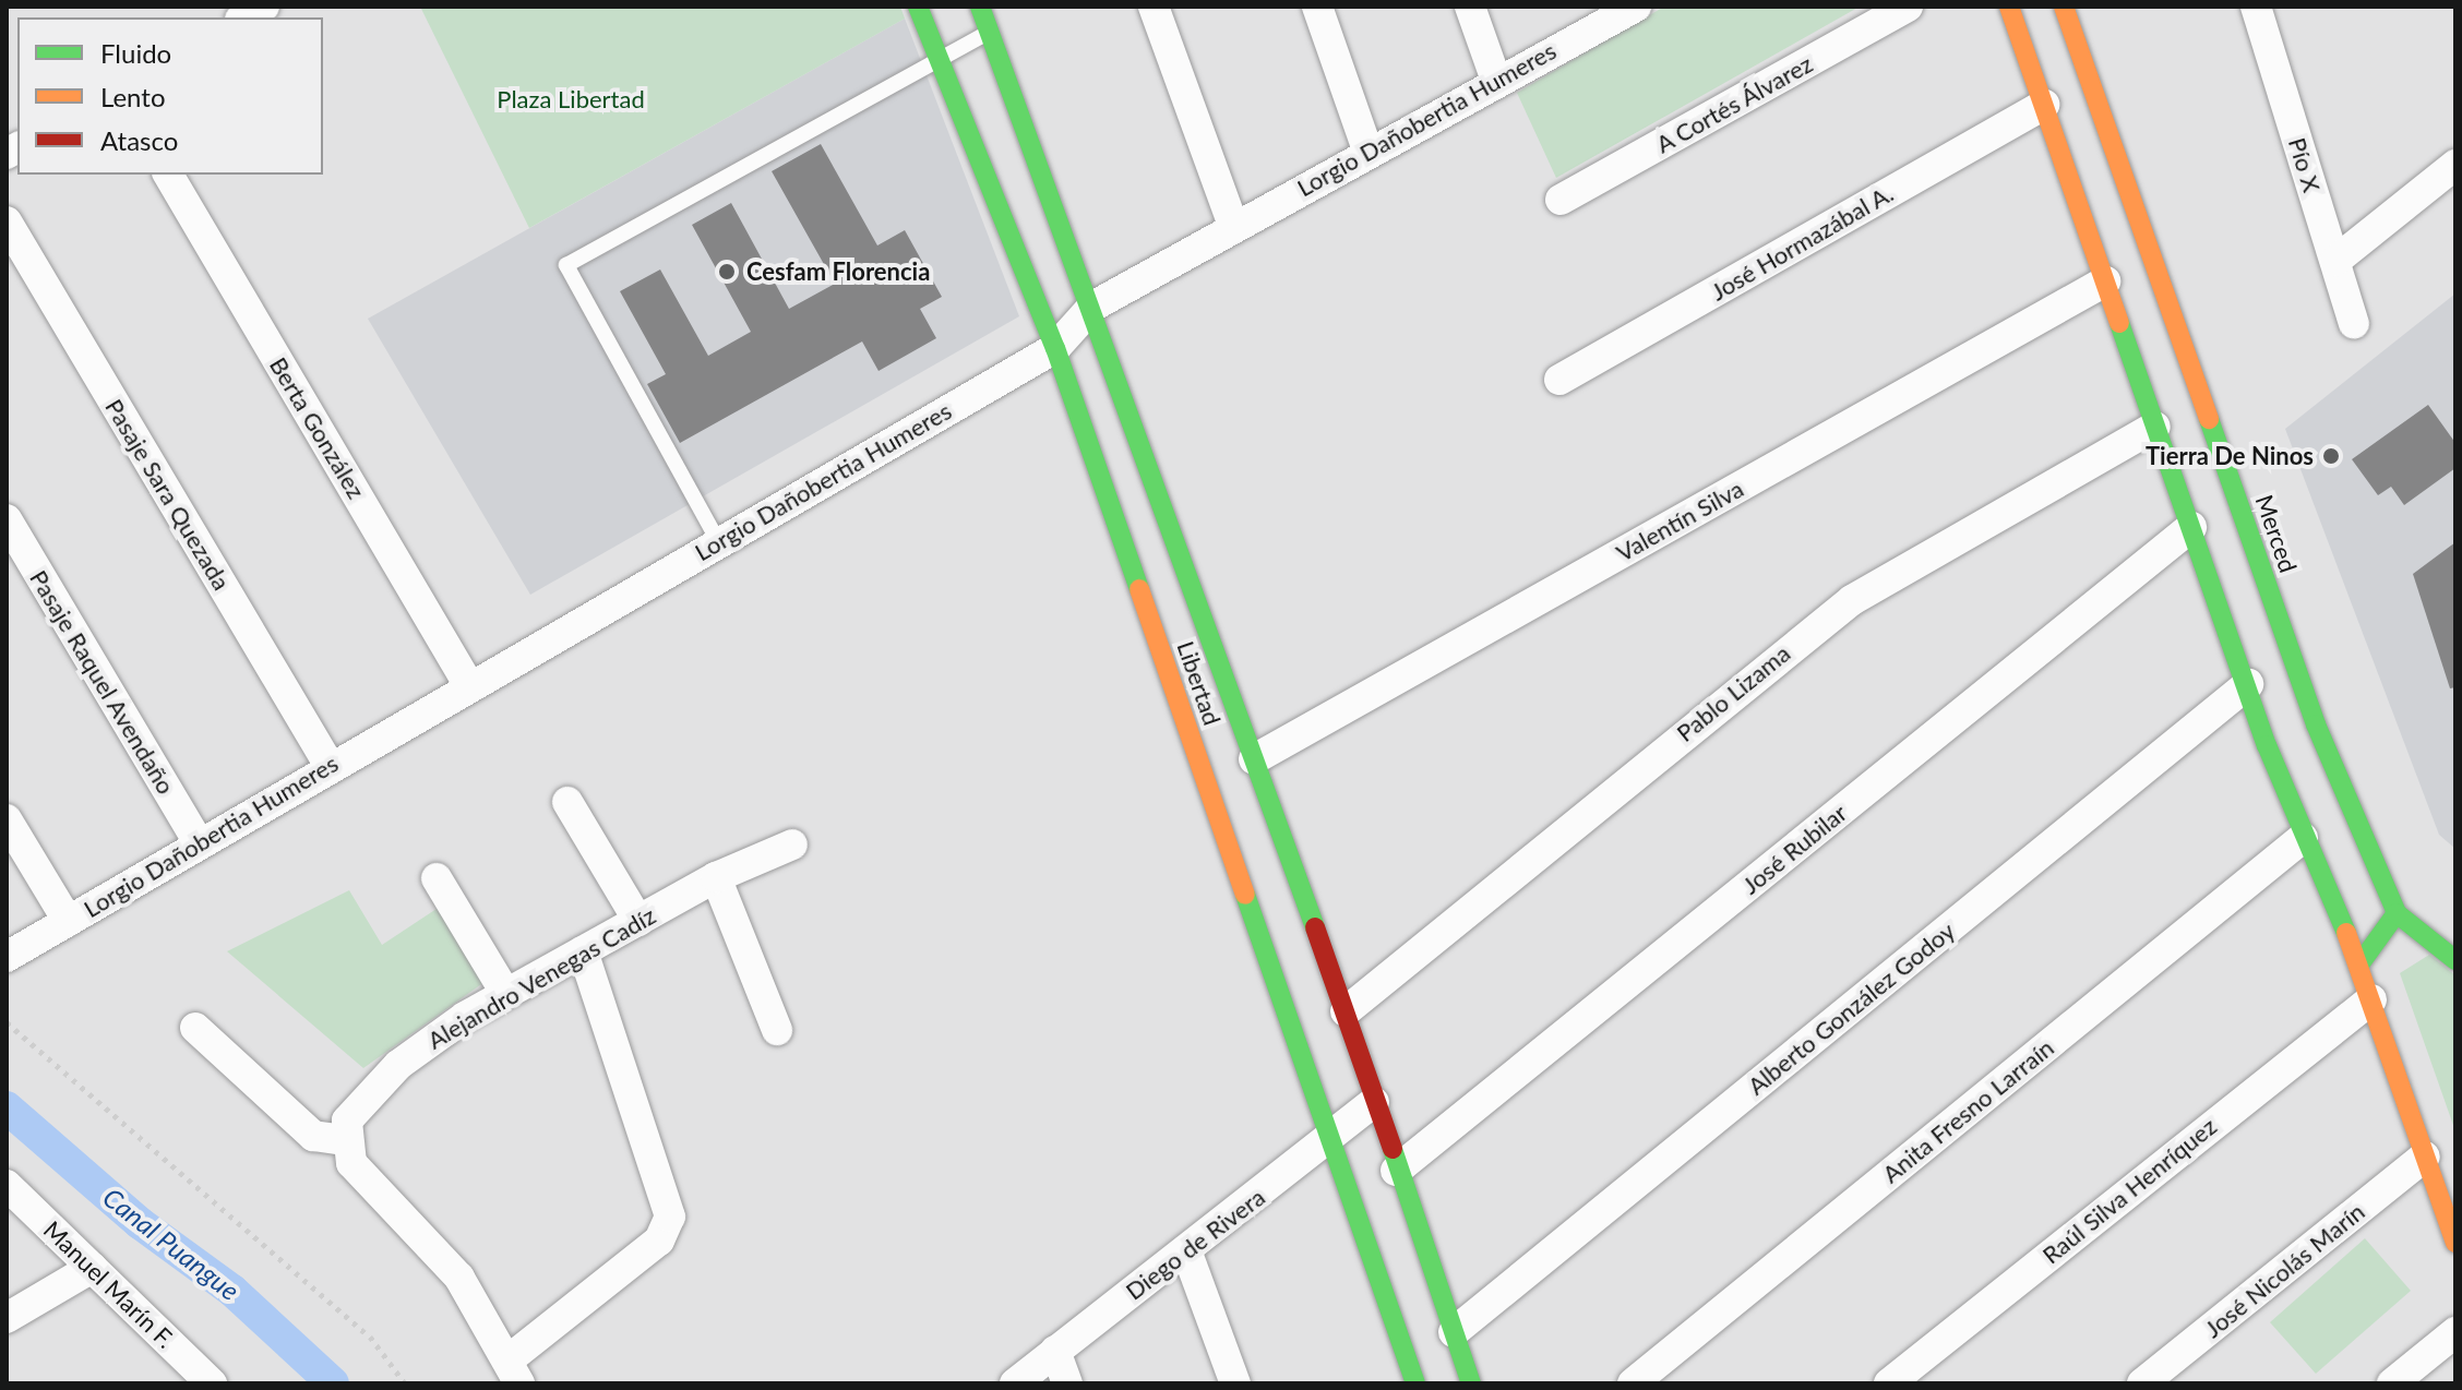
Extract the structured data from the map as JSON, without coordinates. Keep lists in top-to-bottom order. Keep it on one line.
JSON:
{"streets":{"street":["A Cortés Álvarez","Lorgio Dañobertia Humeres","Pío X","José Hormazábal A.","Berta González","Pasaje Sara Quezada","Valentín Silva","Merced","Pasaje Raquel Avendaño","Libertad","Pablo Lizama","José Rubilar","Alejandro Venegas Cadíz","Alberto González Godoy","Anita Fresno Larraín","Raúl Silva Henríquez","Diego de Rivera","José Nicolás Marín","Manuel Marín F."]},"crossings":[["Lorgio Dañobertia Humeres","Berta González"],["Lorgio Dañobertia Humeres","Pasaje Sara Quezada"],["Lorgio Dañobertia Humeres","Pasaje Raquel Avendaño"],["Lorgio Dañobertia Humeres","Libertad"],["Valentín Silva","Libertad"],["Libertad","Pablo Lizama"],["Libertad","José Rubilar"],["Libertad","Alberto González Godoy"],["Libertad","Diego de Rivera"]],"water":["Canal Puangue"],"parks":["Plaza Libertad"],"places":["Cesfam Florencia","Tierra De Ninos"],"legend":["Fluido","Lento","Atasco"]}
